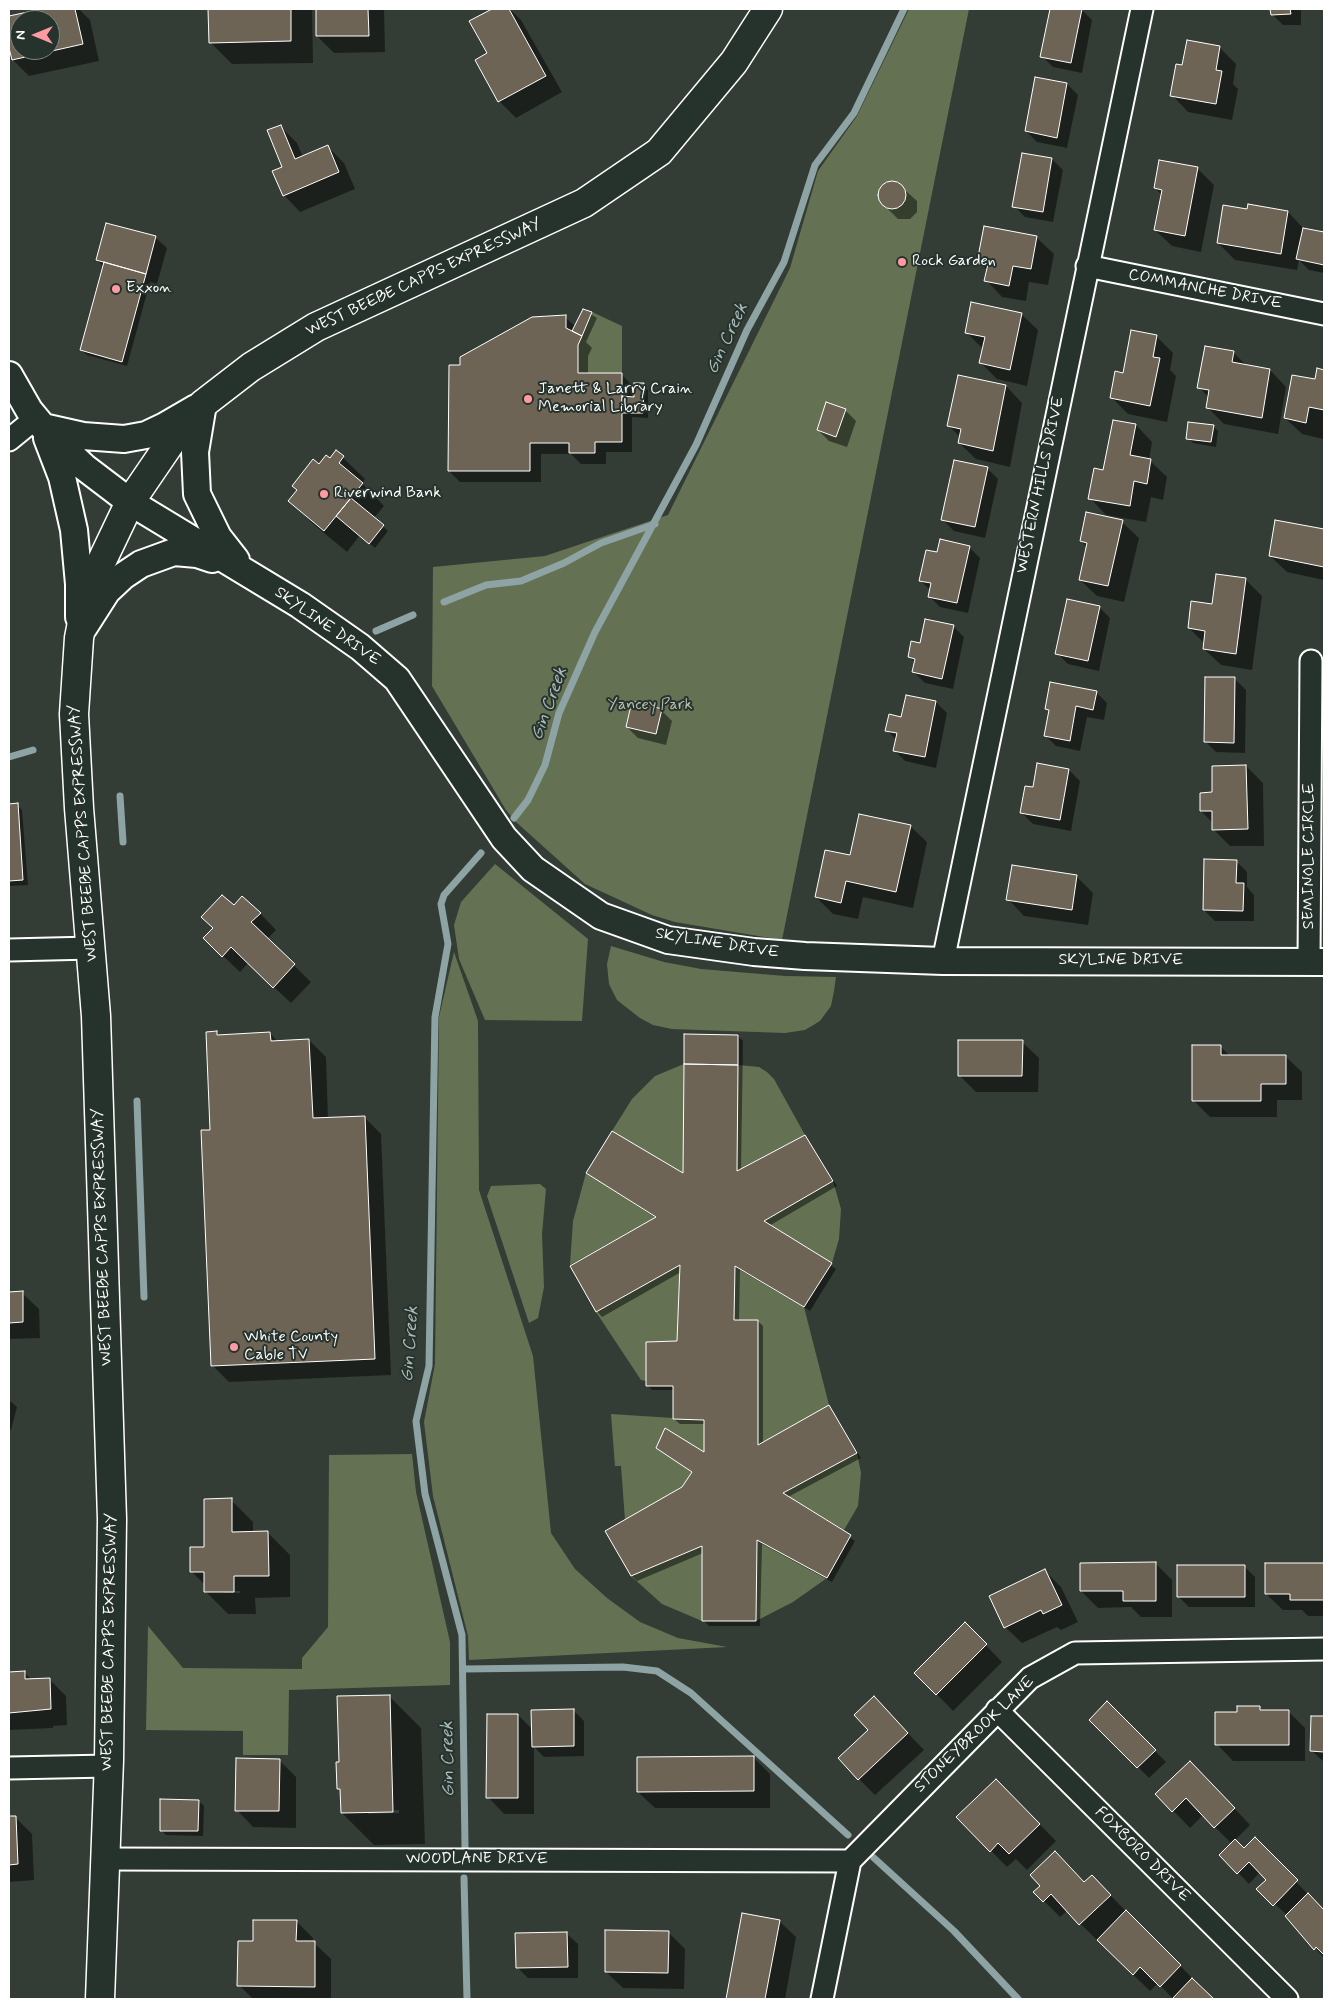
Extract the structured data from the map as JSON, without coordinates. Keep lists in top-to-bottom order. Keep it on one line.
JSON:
{"streets":{"main road":["WEST BEEBE CAPPS EXPRESSWAY"],"street":["COMMANCHE DRIVE","WESTERN HILLS DRIVE","SKYLINE DRIVE","SEMINOLE CIRCLE","STONEYBROOK LANE","FOXBORO DRIVE","WOODLANE DRIVE"]},"crossings":[["WEST BEEBE CAPPS EXPRESSWAY","SKYLINE DRIVE"],["WEST BEEBE CAPPS EXPRESSWAY","WOODLANE DRIVE"],["COMMANCHE DRIVE","WESTERN HILLS DRIVE"],["WESTERN HILLS DRIVE","SKYLINE DRIVE"],["SKYLINE DRIVE","SEMINOLE CIRCLE"],["STONEYBROOK LANE","FOXBORO DRIVE"],["STONEYBROOK LANE","WOODLANE DRIVE"]],"water":["Gin Creek"],"parks":["Yancey Park"],"places":["Rock Garden","Exxon","Janett & Larry Crain Memorial Library","Riverwind Bank","White County Cable TV"],"north":"left"}
